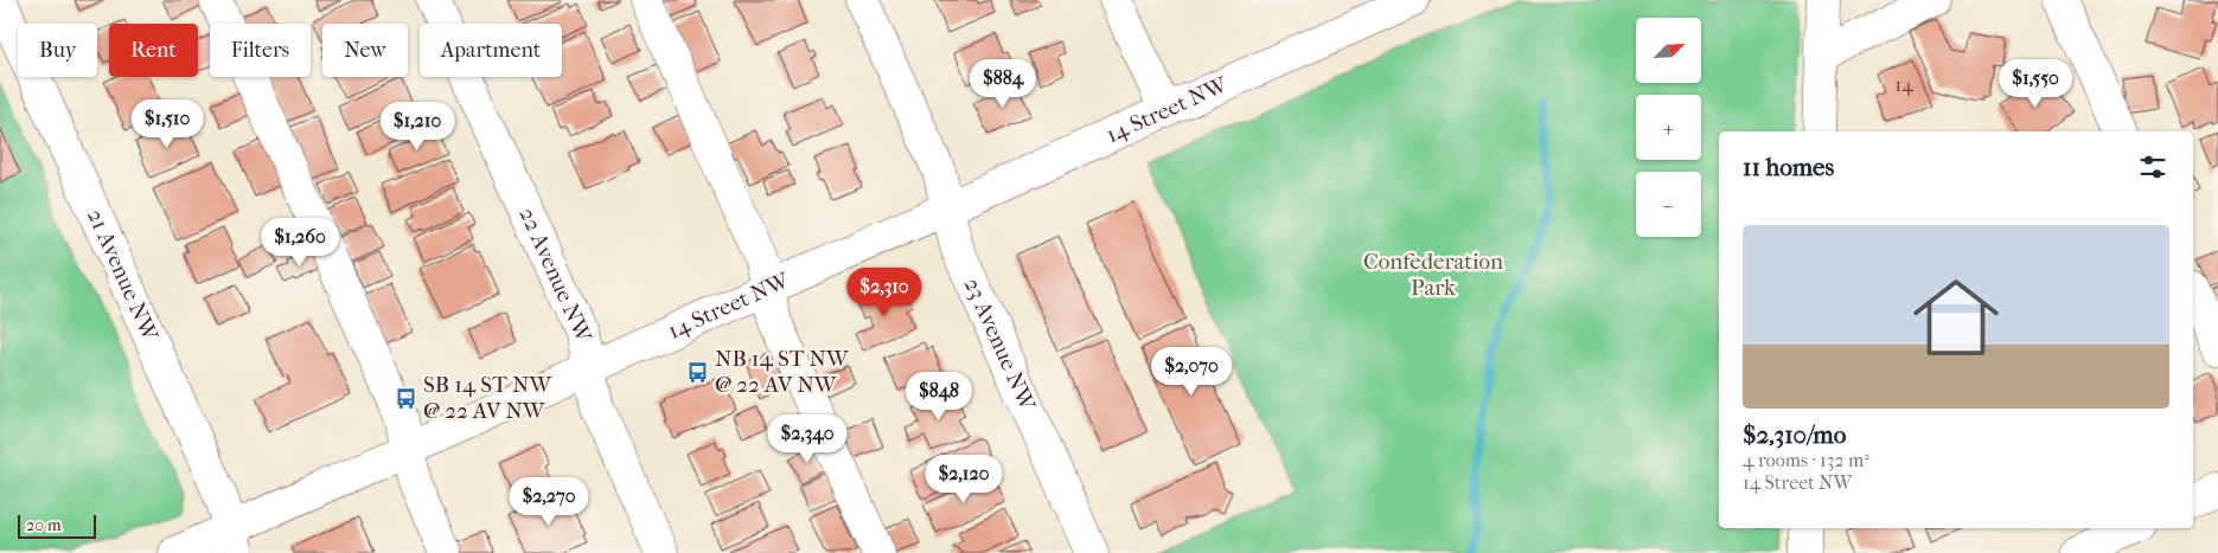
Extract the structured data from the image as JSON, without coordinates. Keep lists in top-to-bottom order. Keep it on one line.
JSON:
{"streets":{"street":["14 Street NW","21 Avenue NW","22 Avenue NW","23 Avenue NW"]},"crossings":[["14 Street NW","21 Avenue NW"],["14 Street NW","22 Avenue NW"],["14 Street NW","23 Avenue NW"]],"parks":["Confederation Park"],"places":{"bus stop":["NB 14 ST NW @ 22 AV NW","SB 14 ST NW @ 22 AV NW"]},"house_numbers":["14"],"scale_bar":"20 m","north":"top right","page":{"map_buttons":["+","−"],"chip":["Buy","Rent","Filters","New","Apartment"],"price":["$884","$1,550","$1,510","$1,210","$1,260","$2,310","$2,070","$848","$2,340","$2,120","$2,270"],"heading":"11 homes","list":[{"name":"$2,310/mo","note":"4 rooms · 132 m² · 14 Street NW"}],"scale":"20 m"}}
